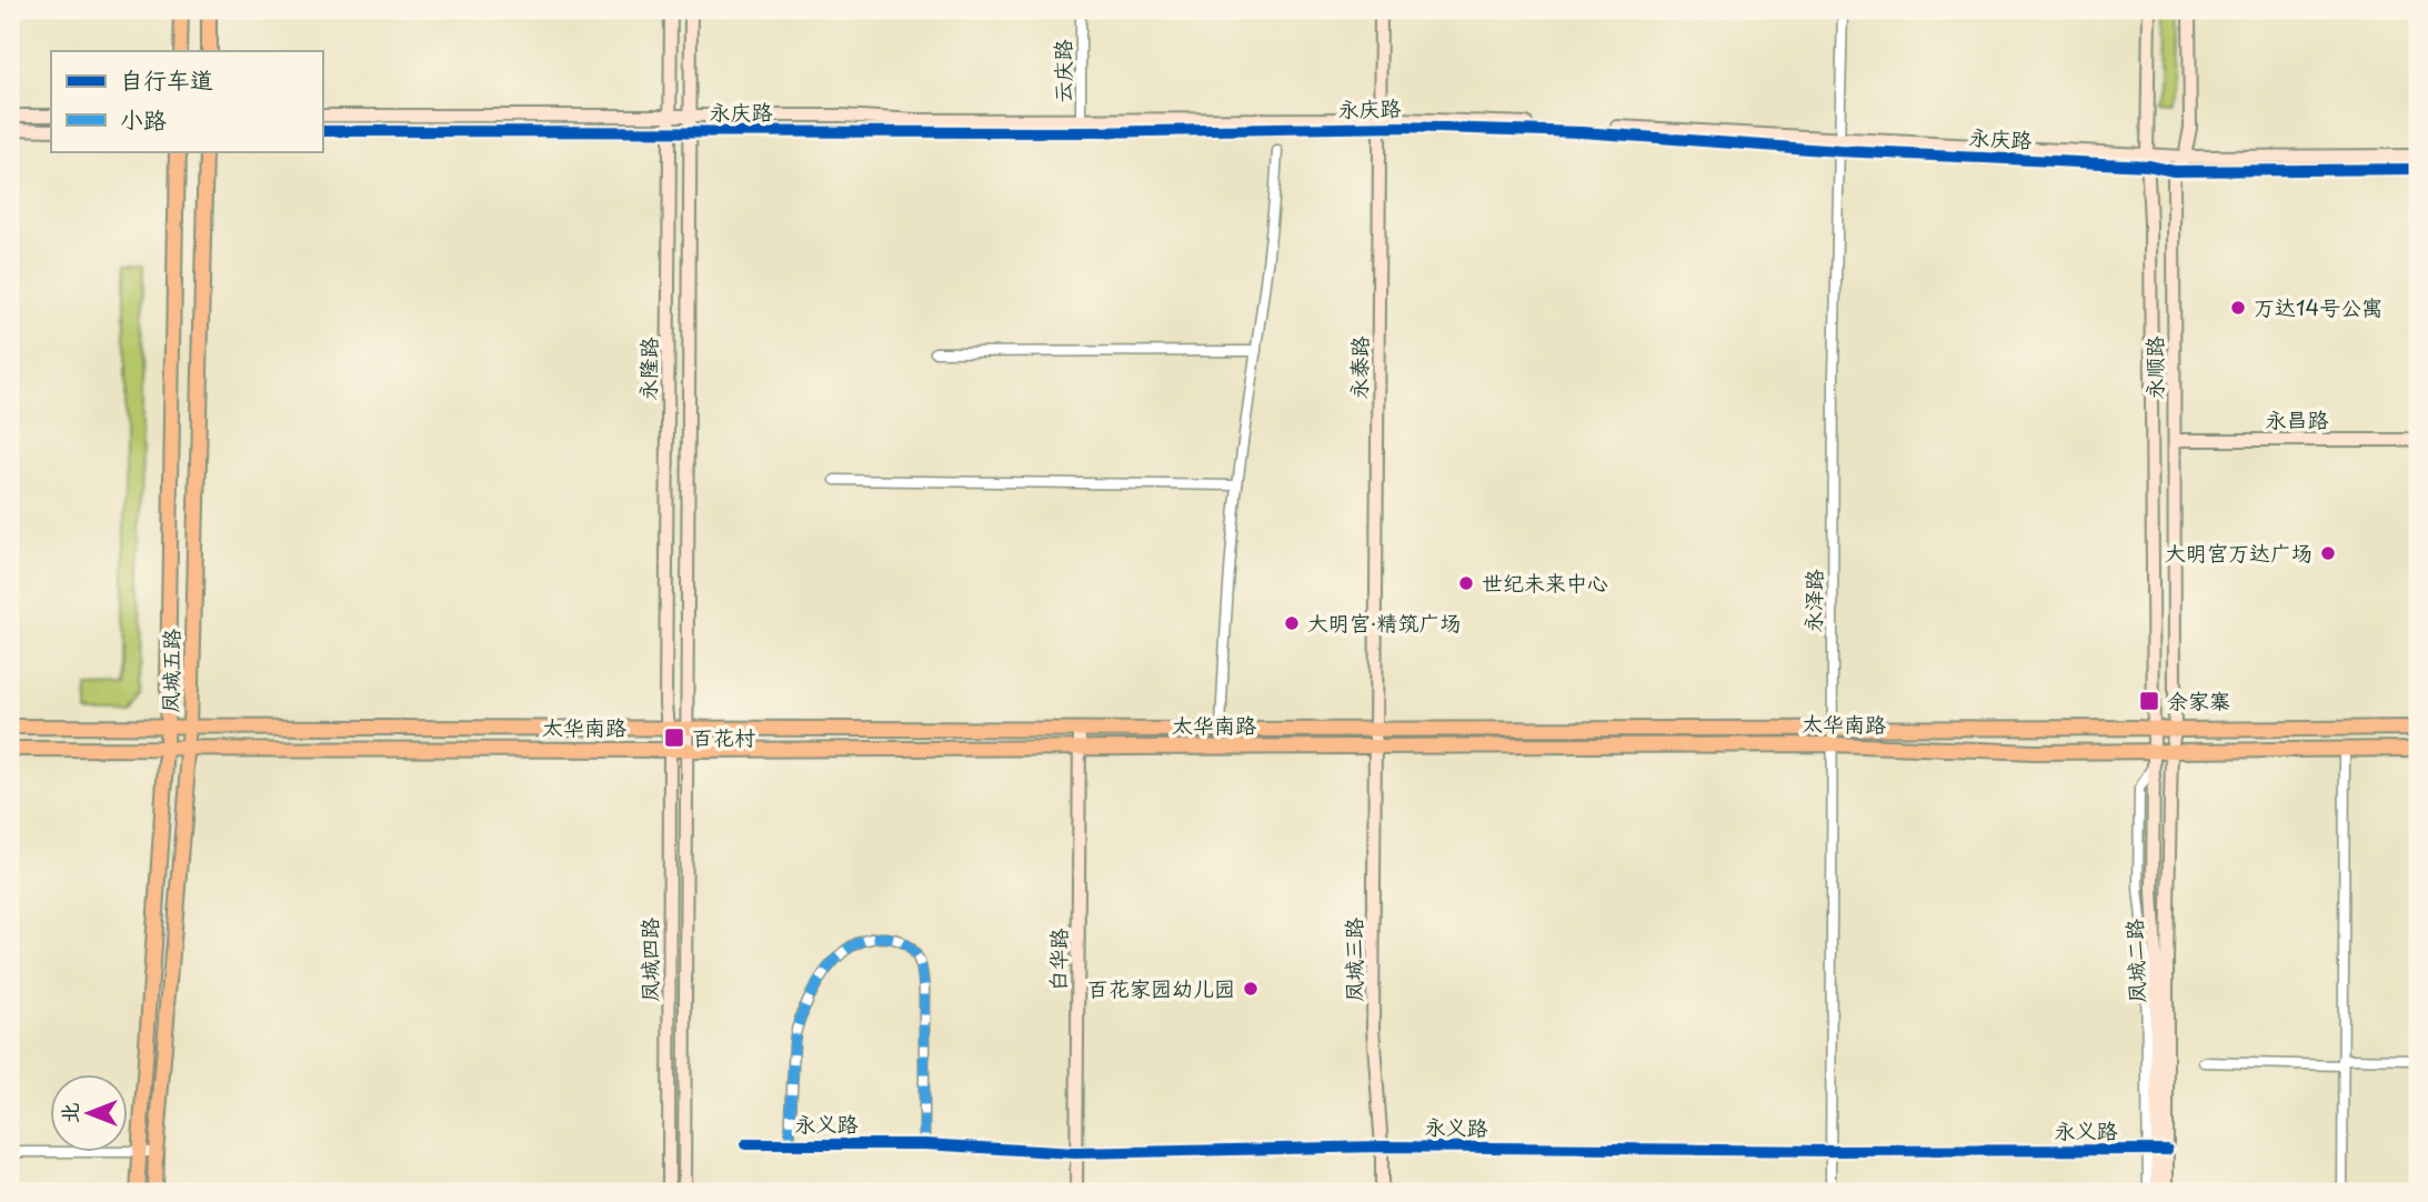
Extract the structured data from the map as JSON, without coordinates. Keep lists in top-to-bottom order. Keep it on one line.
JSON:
{"streets":{"main road":["凤城五路","太华南路"],"street":["云庆路","永庆路","永泰路","永顺路","永隆路","永昌路","永泽路","凤城四路","白华路","凤城三路","凤城二路","永义路"]},"crossings":[["云庆路","永庆路"],["永庆路","永泰路"],["永庆路","永顺路"],["永庆路","永隆路"],["永庆路","永泽路"],["永泰路","太华南路"],["永泰路","凤城三路"],["永顺路","永昌路"],["永顺路","太华南路"],["永顺路","凤城二路"],["永隆路","太华南路"],["永隆路","凤城四路"],["永泽路","太华南路"],["永泽路","永义路"],["凤城五路","太华南路"],["太华南路","凤城四路"],["太华南路","白华路"],["太华南路","凤城三路"],["太华南路","凤城二路"],["白华路","永义路"],["凤城三路","永义路"],["凤城二路","永义路"]],"places":{"other":["万达14号公寓","大明宫万达广场","世纪未来中心","大明宫·精筑广场","百花家园幼儿园"],"transit":["余家寨","百花村"]},"legend":["自行车道","小路"],"north":"left"}
